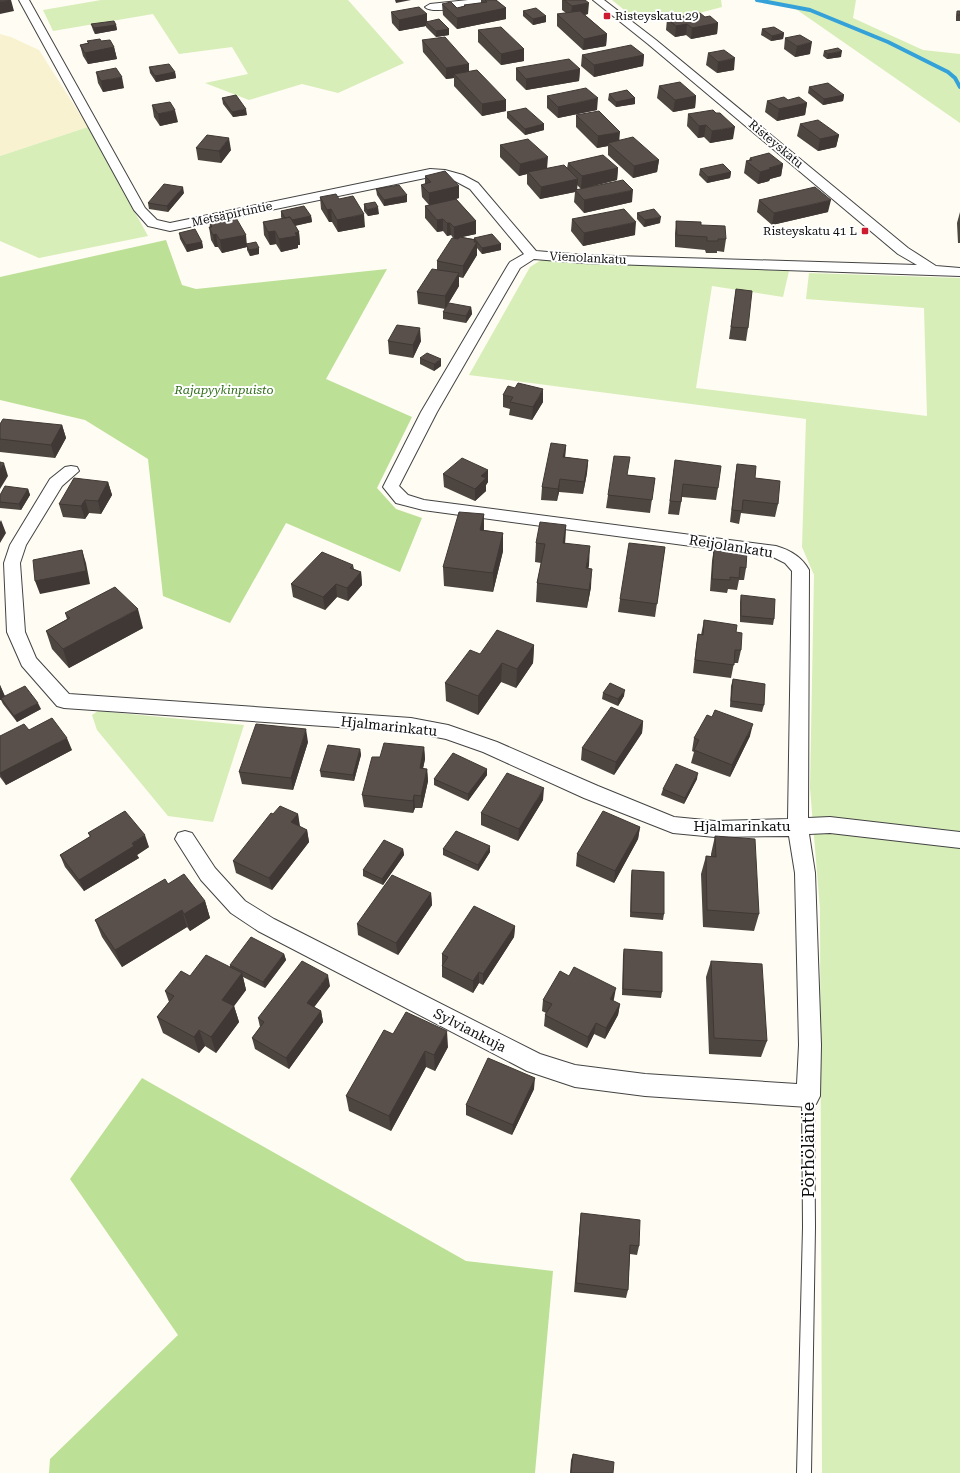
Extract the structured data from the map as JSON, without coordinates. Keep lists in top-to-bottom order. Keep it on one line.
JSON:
{"streets":{"street":["Risteyskatu","Metsäpirtintie","Vienolankatu","Reijolankatu","Hjalmarinkatu","Sylviankuja","Pörhöläntie"]},"crossings":[["Risteyskatu","Vienolankatu"],["Metsäpirtintie","Vienolankatu"],["Vienolankatu","Reijolankatu"],["Reijolankatu","Hjalmarinkatu"],["Reijolankatu","Pörhöläntie"],["Hjalmarinkatu","Pörhöläntie"],["Sylviankuja","Pörhöläntie"]],"parks":["Rajapyykinpuisto"],"places":{"transit":["Risteyskatu 29","Risteyskatu 41 L"]}}
